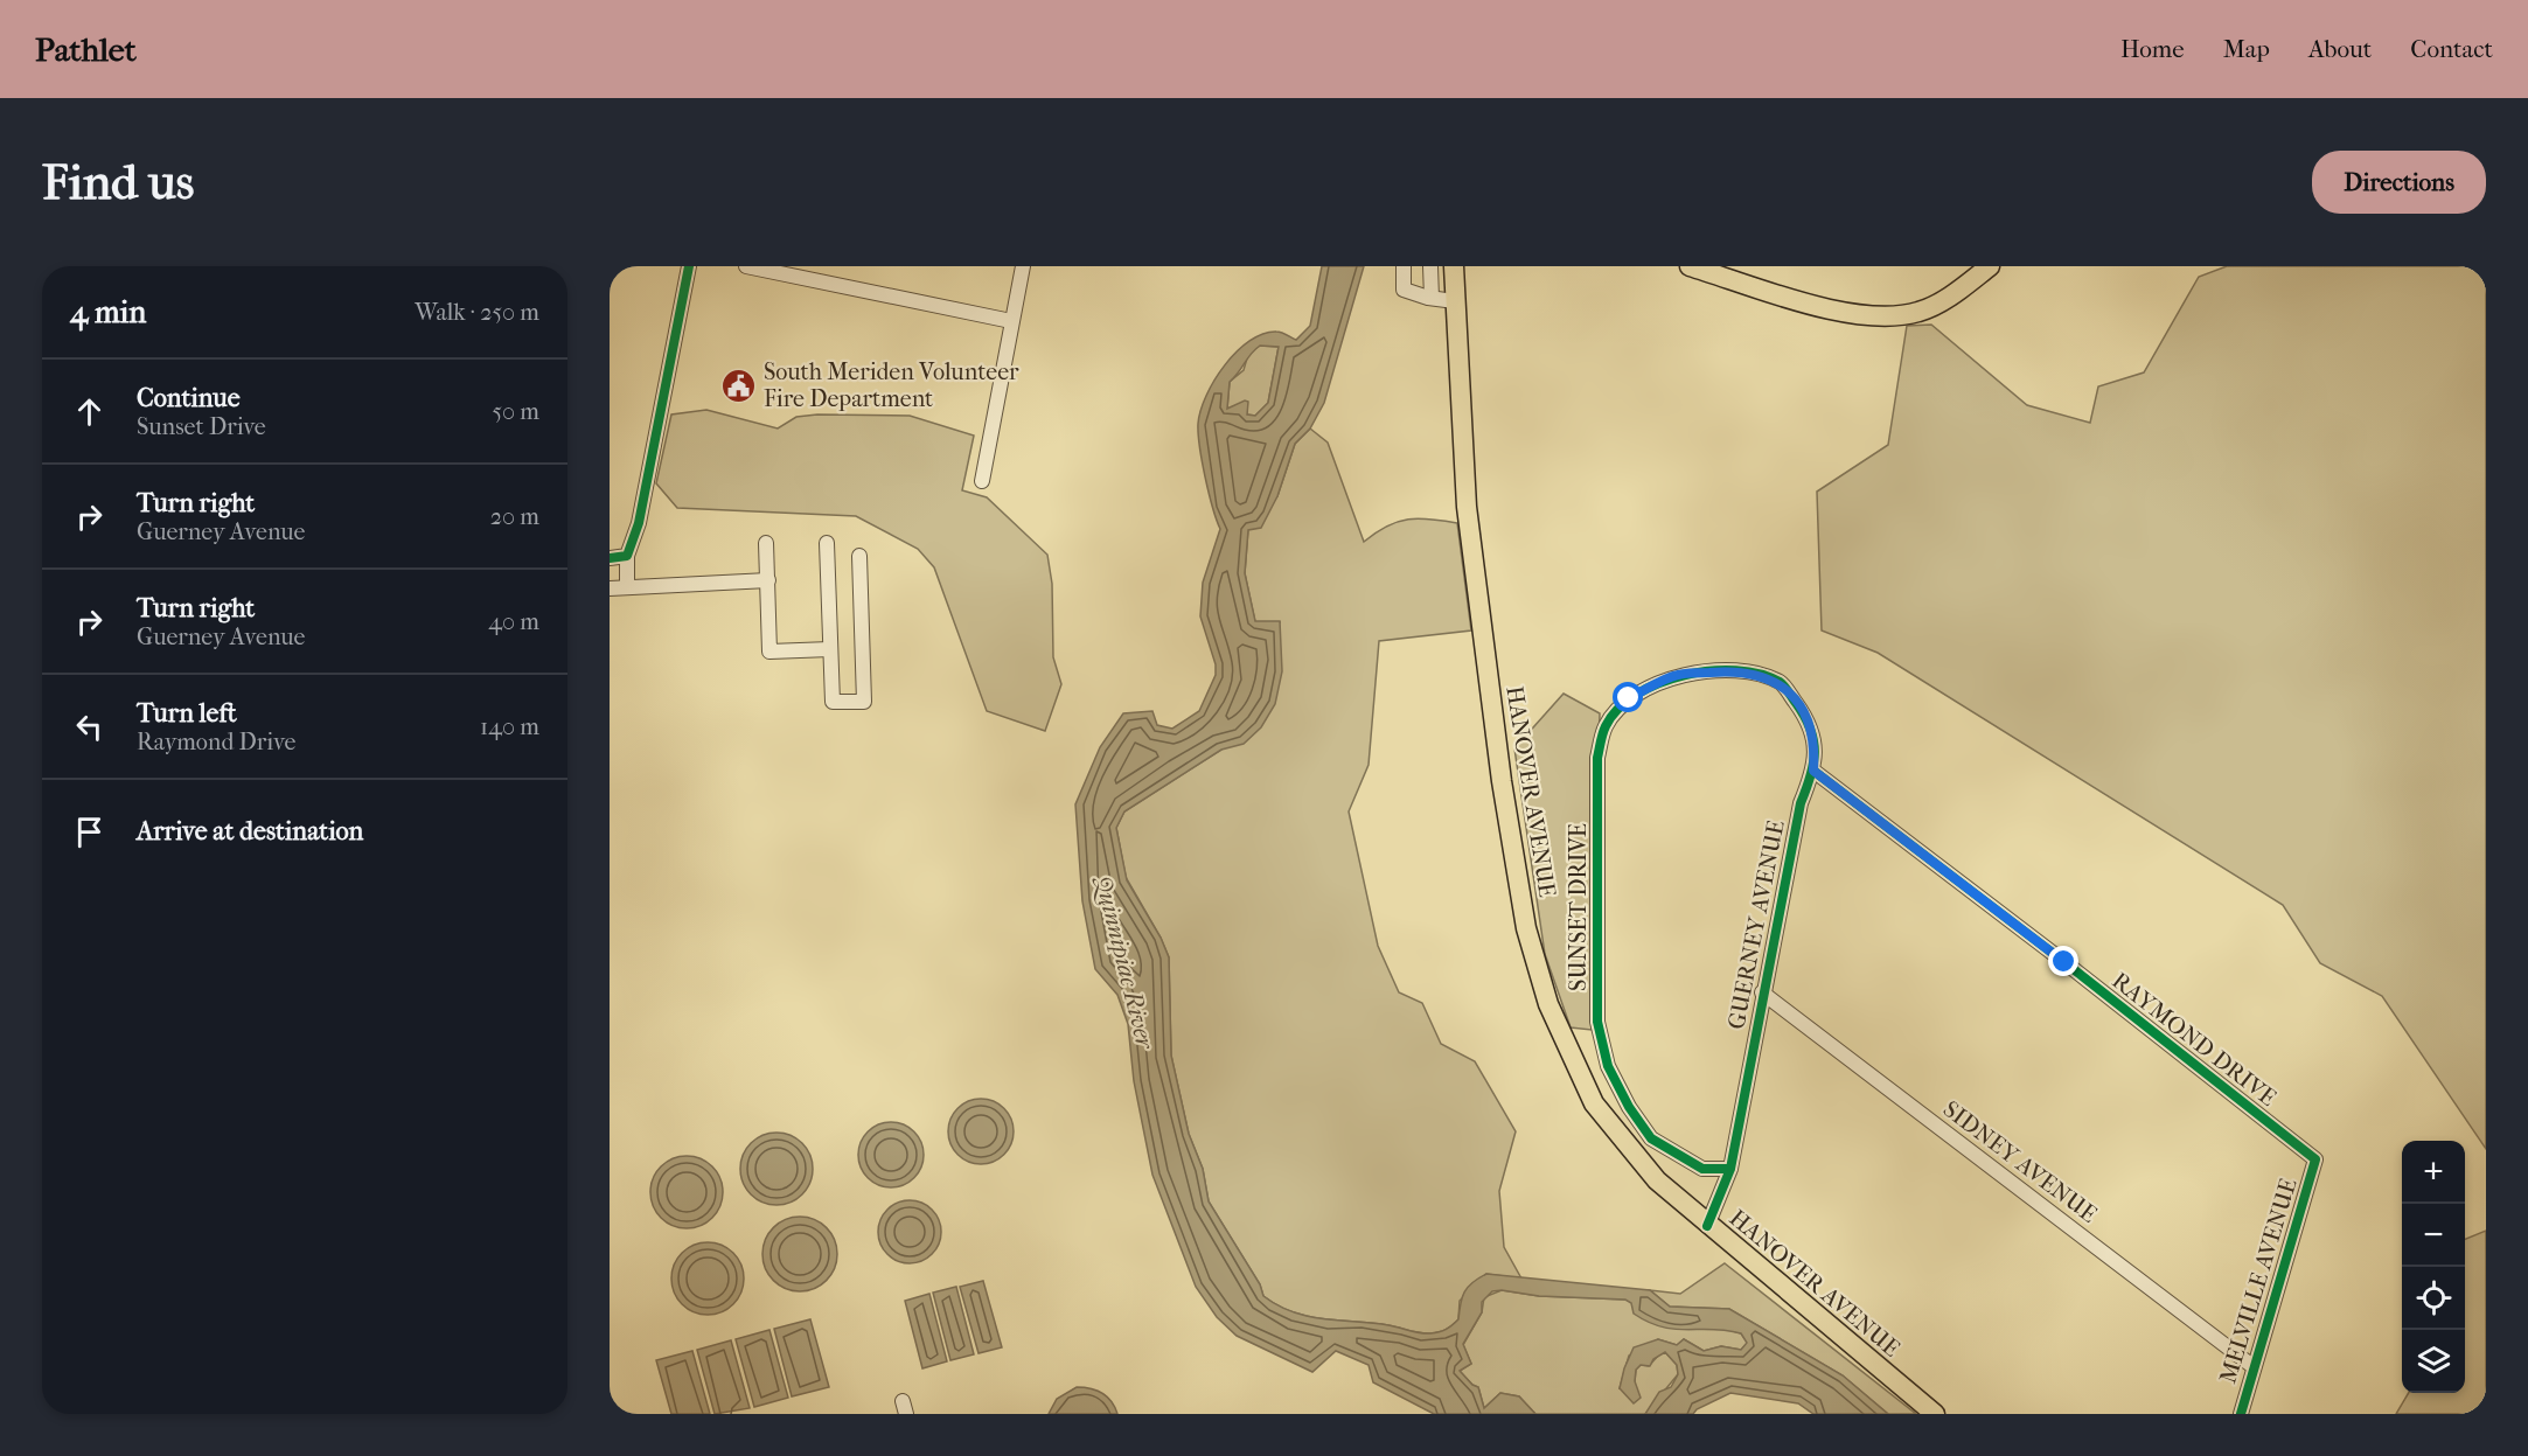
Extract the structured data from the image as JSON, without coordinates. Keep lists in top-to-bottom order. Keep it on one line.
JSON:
{"streets":{"main road":["HANOVER AVENUE"],"street":["SUNSET DRIVE","GUERNEY AVENUE","RAYMOND DRIVE","SIDNEY AVENUE","MELVILLE AVENUE"]},"crossings":[["HANOVER AVENUE","GUERNEY AVENUE"],["SUNSET DRIVE","GUERNEY AVENUE"],["GUERNEY AVENUE","RAYMOND DRIVE"],["GUERNEY AVENUE","SIDNEY AVENUE"],["RAYMOND DRIVE","MELVILLE AVENUE"],["SIDNEY AVENUE","MELVILLE AVENUE"]],"water":["Quinnipiac River"],"places":{"public building":["South Meriden Volunteer Fire Department"]},"page":{"header":"Pathlet","nav":["Home","Map","About","Contact"],"buttons":"Directions","title":"Find us","heading":["4 min","Walk · 250 m"],"list":[["Continue","Sunset Drive","50 m"],["Turn right","Guerney Avenue","20 m"],["Turn right","Guerney Avenue","40 m"],["Turn left","Raymond Drive","140 m"],"Arrive at destination"],"map_buttons":["+","−"]}}
